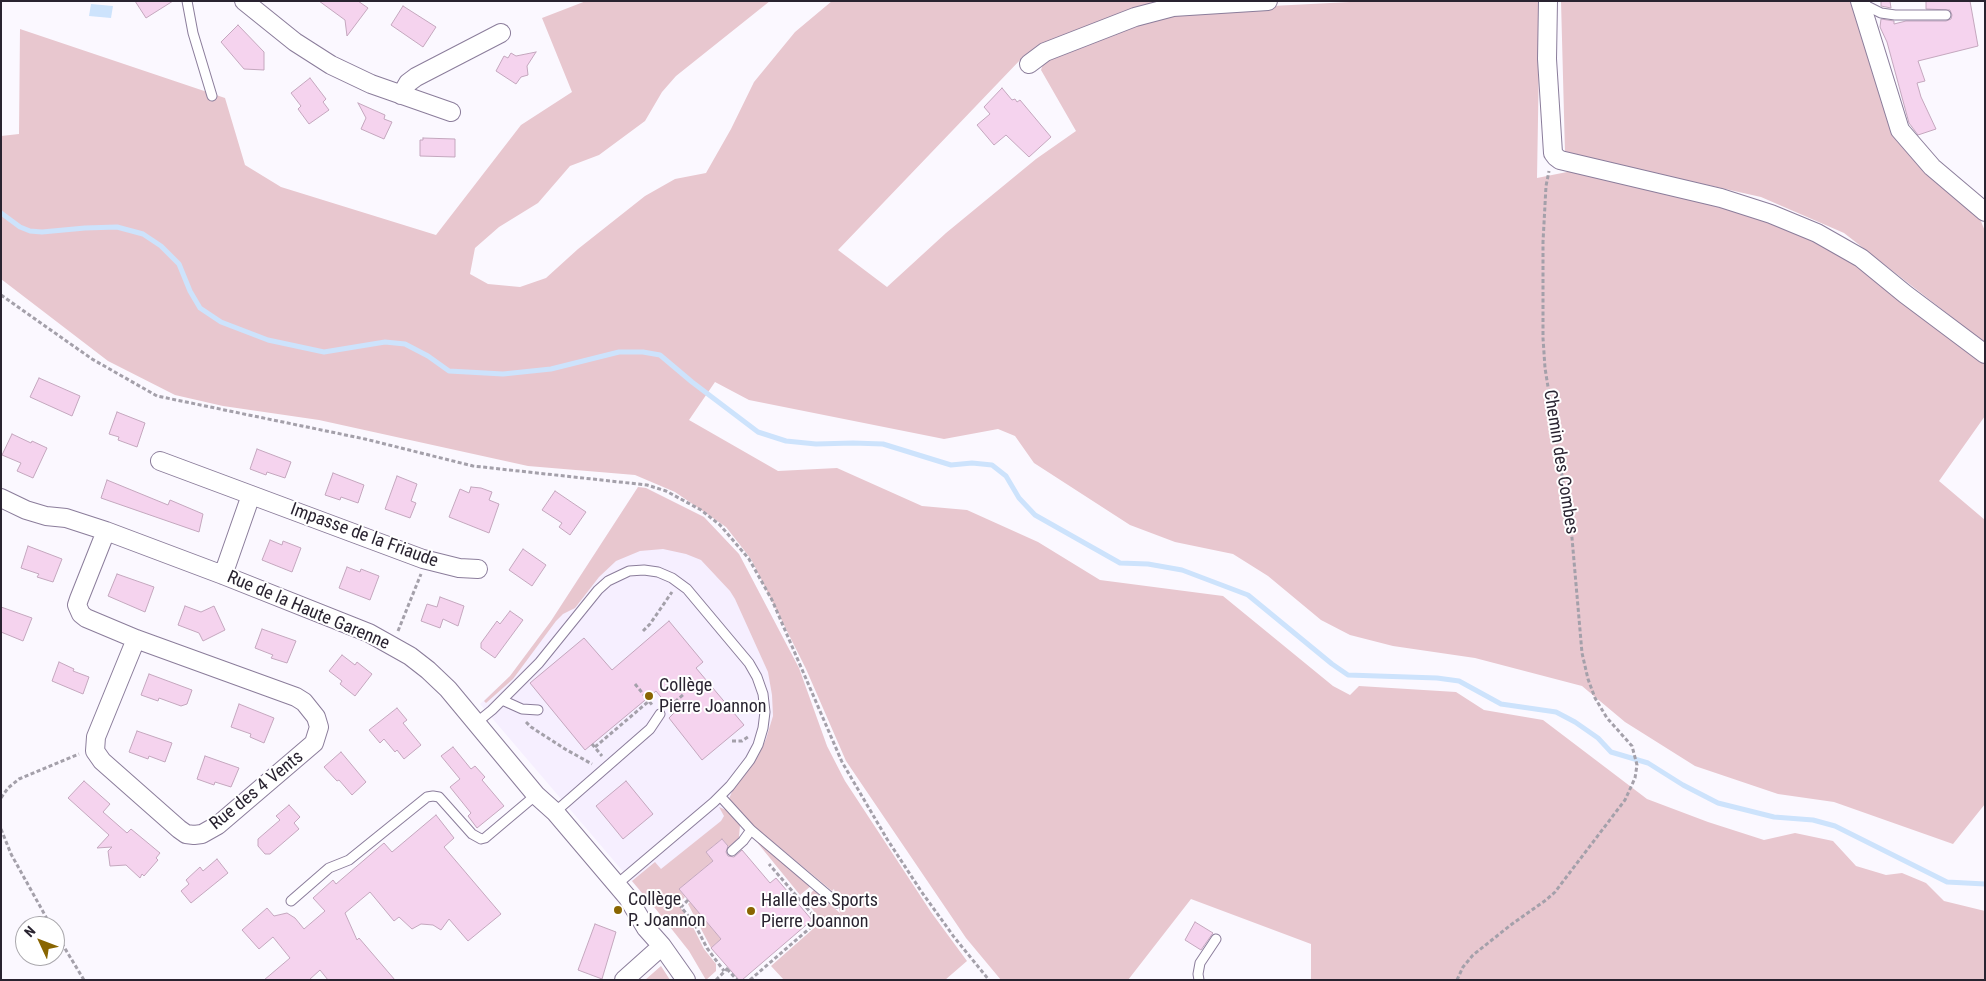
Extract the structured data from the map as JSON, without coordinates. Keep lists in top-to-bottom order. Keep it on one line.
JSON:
{"streets":{"street":["Impasse de la Friaude","Rue de la Haute Garenne","Rue des 4 Vents"],"path":["Chemin des Combes"]},"crossings":[["Rue de la Haute Garenne","Rue des 4 Vents"]],"places":["Collège Pierre Joannon","Collège P. Joannon","Halle des Sports Pierre Joannon"],"north":"top left"}
